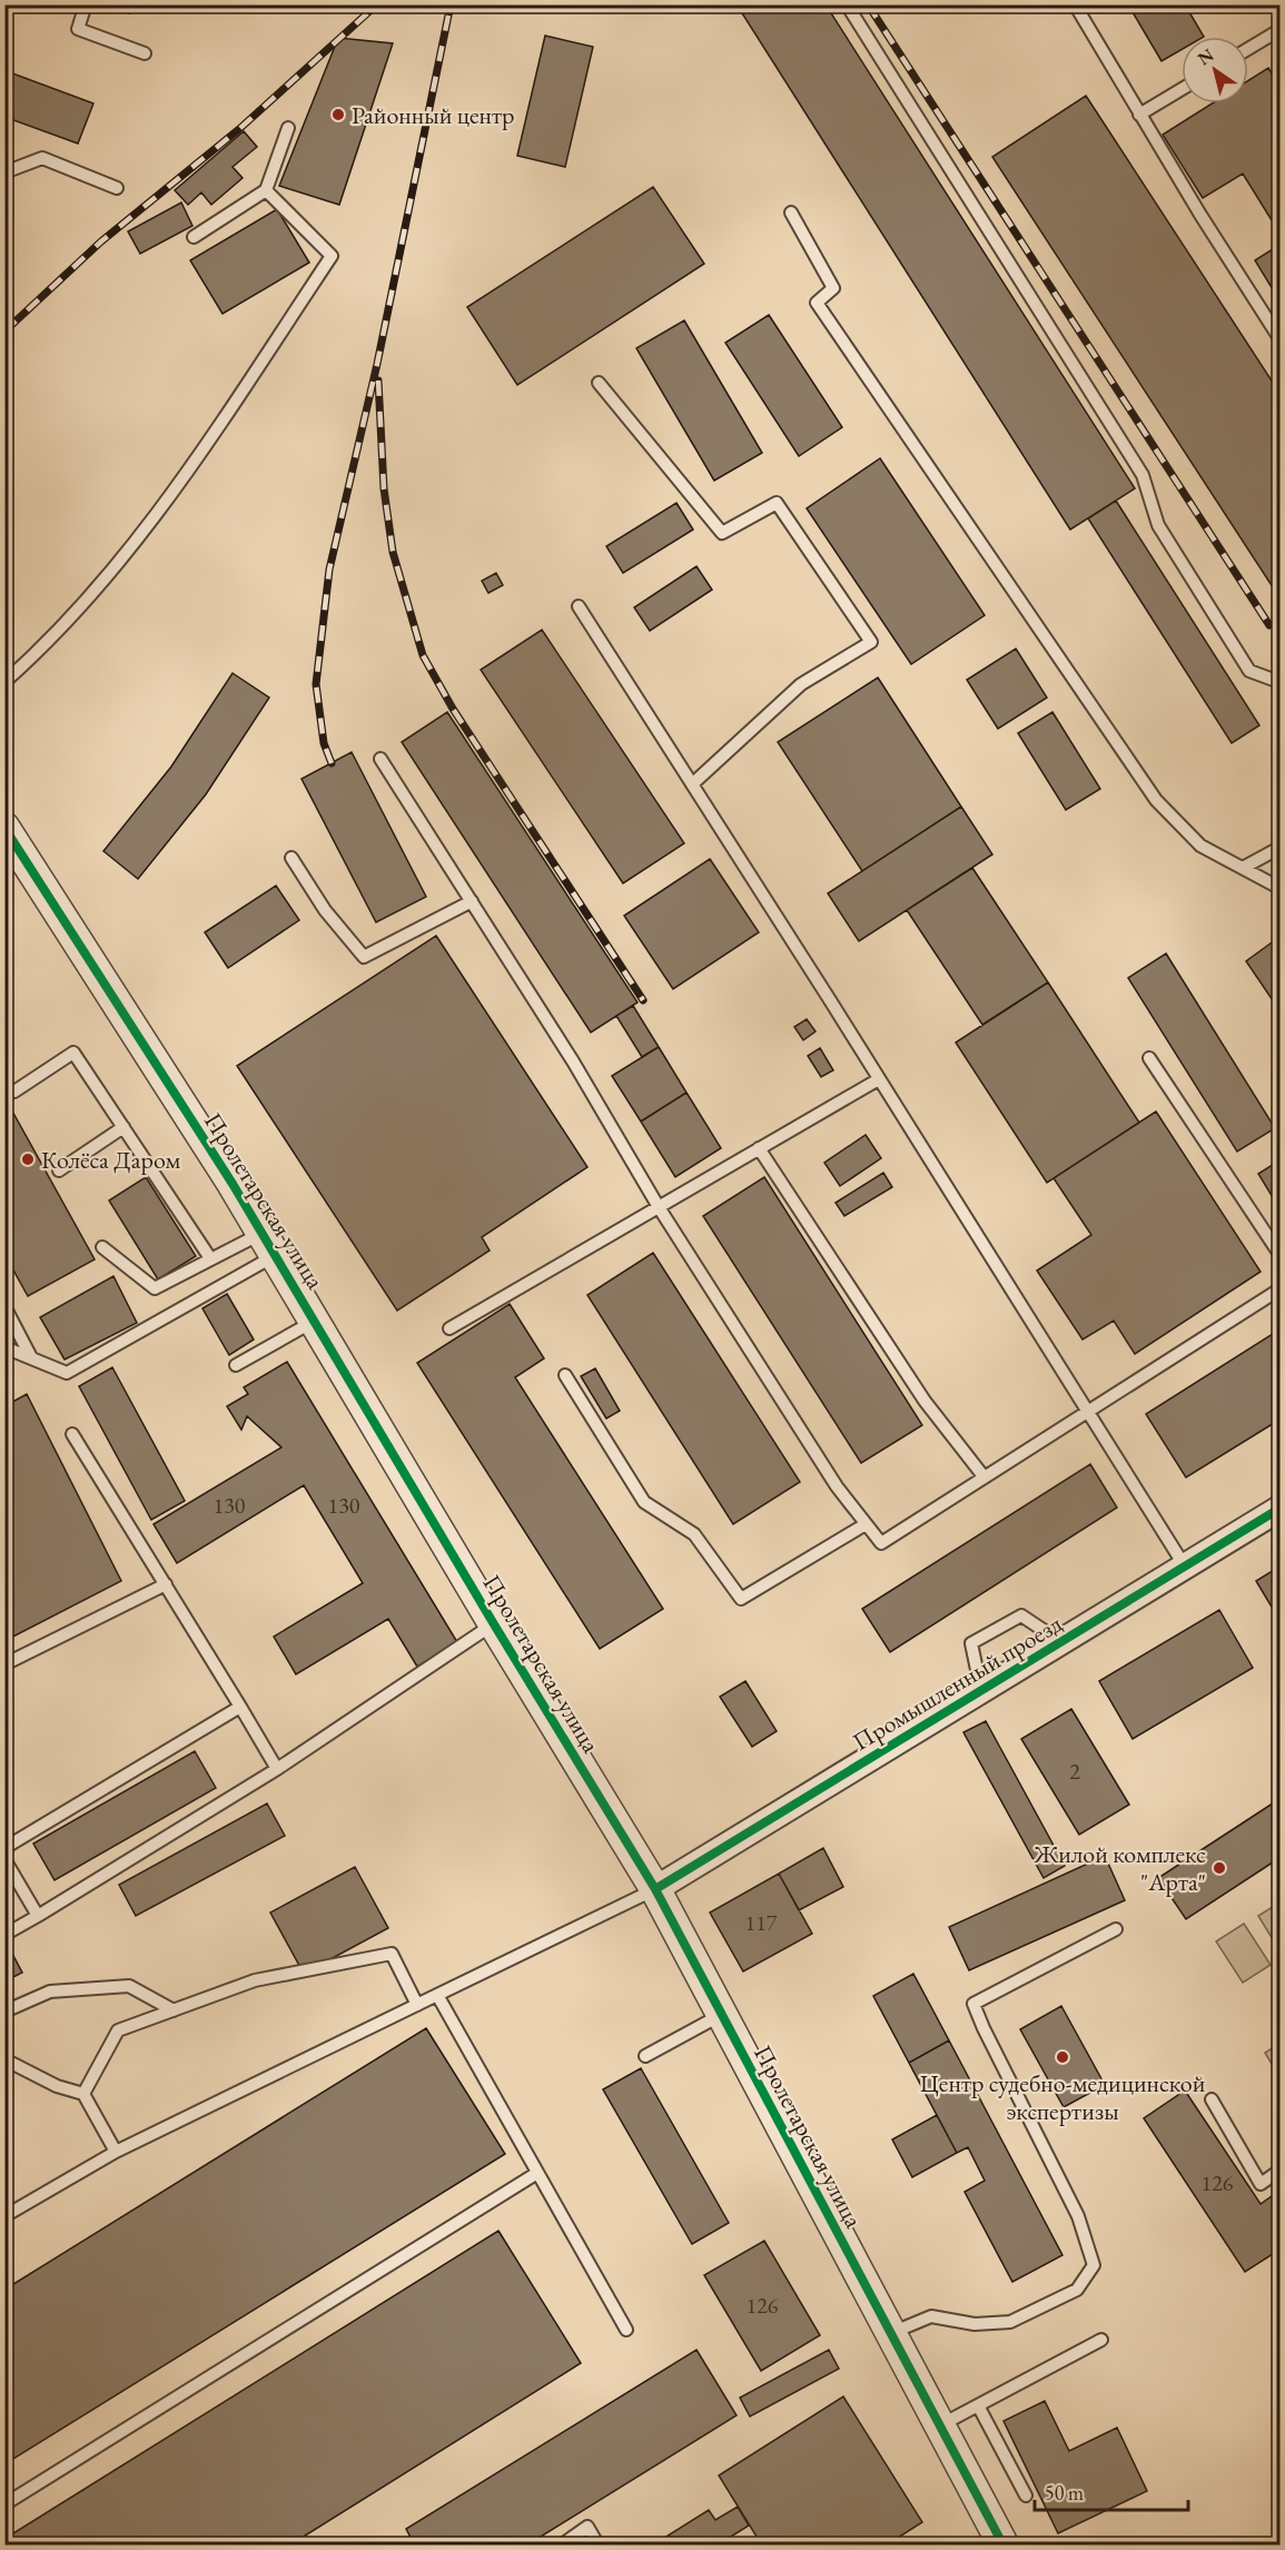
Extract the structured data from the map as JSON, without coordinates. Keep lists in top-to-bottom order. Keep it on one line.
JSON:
{"streets":{"street":["Пролетарская улица","Промышленный проезд"]},"crossings":[["Пролетарская улица","Промышленный проезд"]],"places":["Районный центр","Колёса Даром","Жилой комплекс \"Арта\"","Центр судебно-медицинской экспертизы"],"house_numbers":["130","130","2","117","126","126"],"scale_bar":"50 m","north":"top left"}
